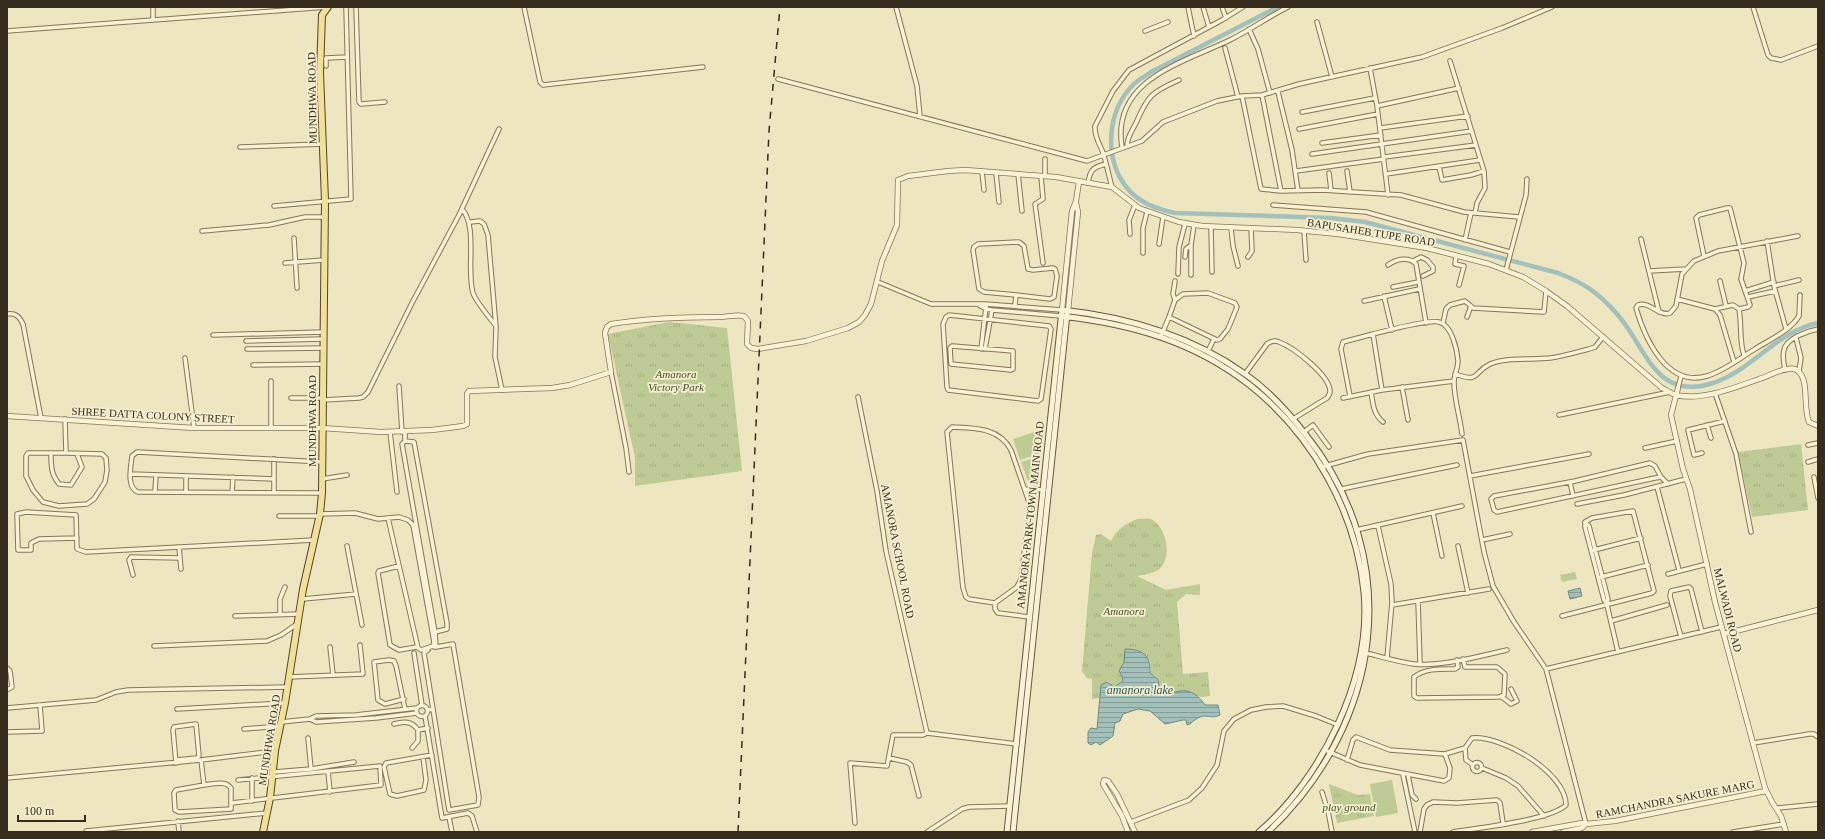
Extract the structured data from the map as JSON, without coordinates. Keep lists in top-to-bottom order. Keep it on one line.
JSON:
{"streets":{"main road":["MUNDHWA ROAD","AMANORA PARK TOWN MAIN ROAD"],"street":["BAPUSAHEB TUPE ROAD","SHREE DATTA COLONY STREET","AMANORA SCHOOL ROAD","MALWADI ROAD","RAMCHANDRA SAKURE MARG"]},"crossings":[["MUNDHWA ROAD","SHREE DATTA COLONY STREET"],["BAPUSAHEB TUPE ROAD","AMANORA PARK TOWN MAIN ROAD"],["BAPUSAHEB TUPE ROAD","MALWADI ROAD"],["MALWADI ROAD","RAMCHANDRA SAKURE MARG"]],"water":["amanora lake"],"parks":["Amanora Victory Park","Amanora","play ground"],"scale_bar":"100 m"}
